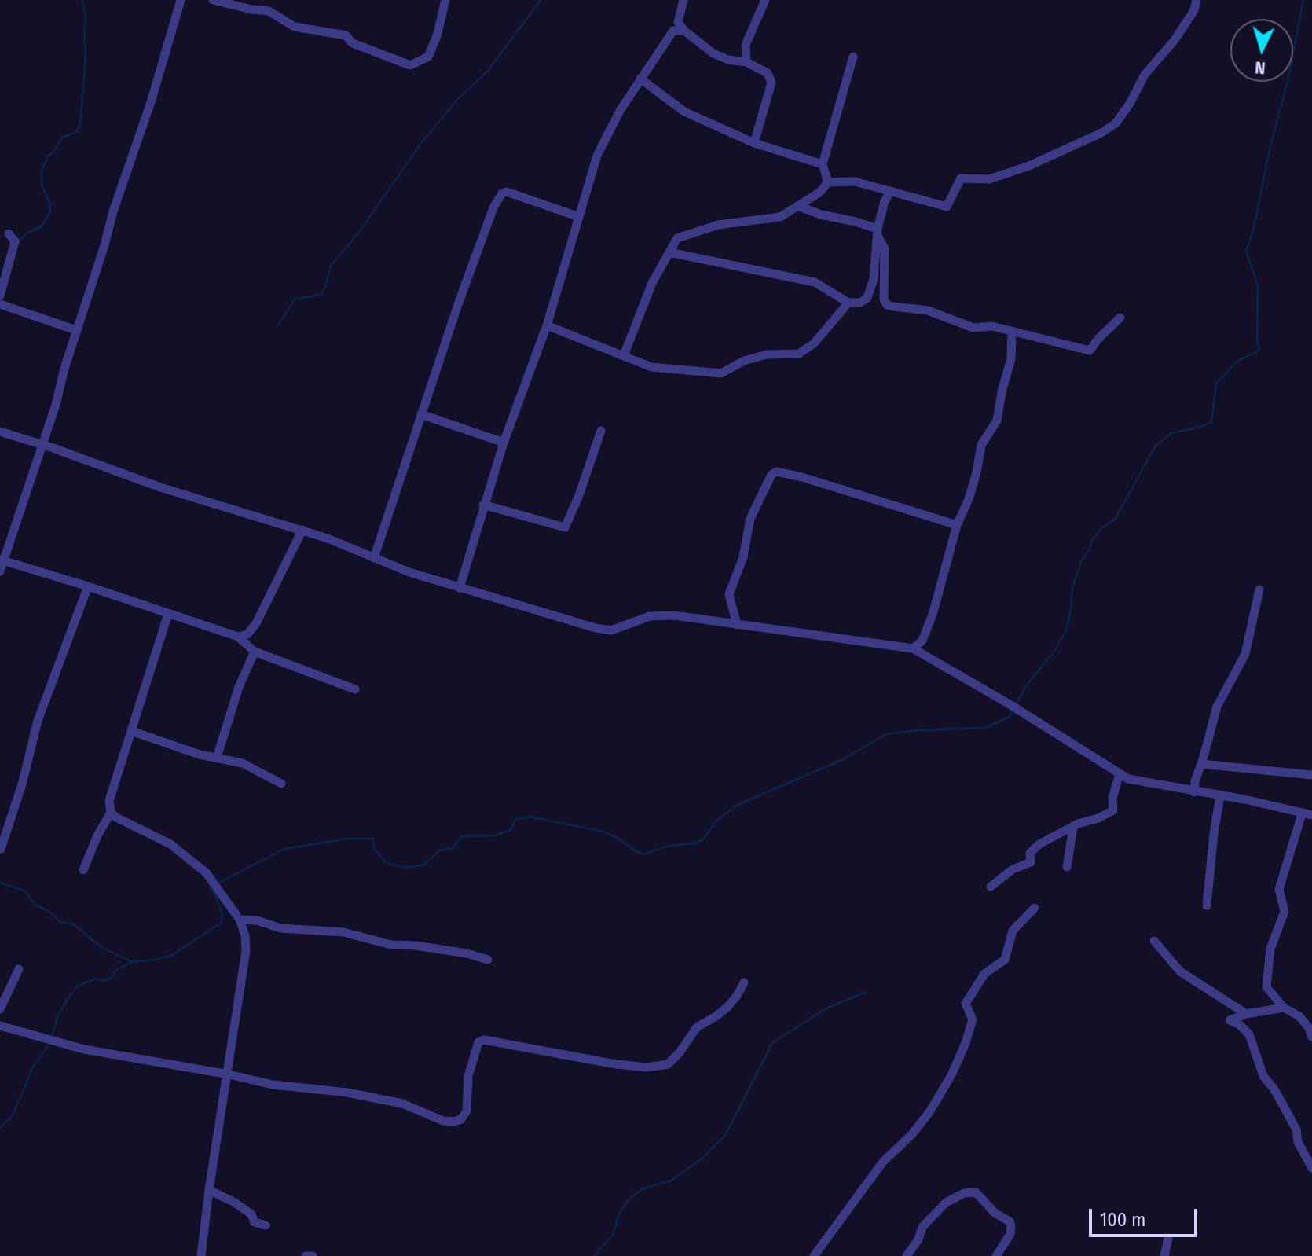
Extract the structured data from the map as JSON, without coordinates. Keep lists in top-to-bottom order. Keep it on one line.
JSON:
{"scale_bar":"100 m","north":"bottom"}
